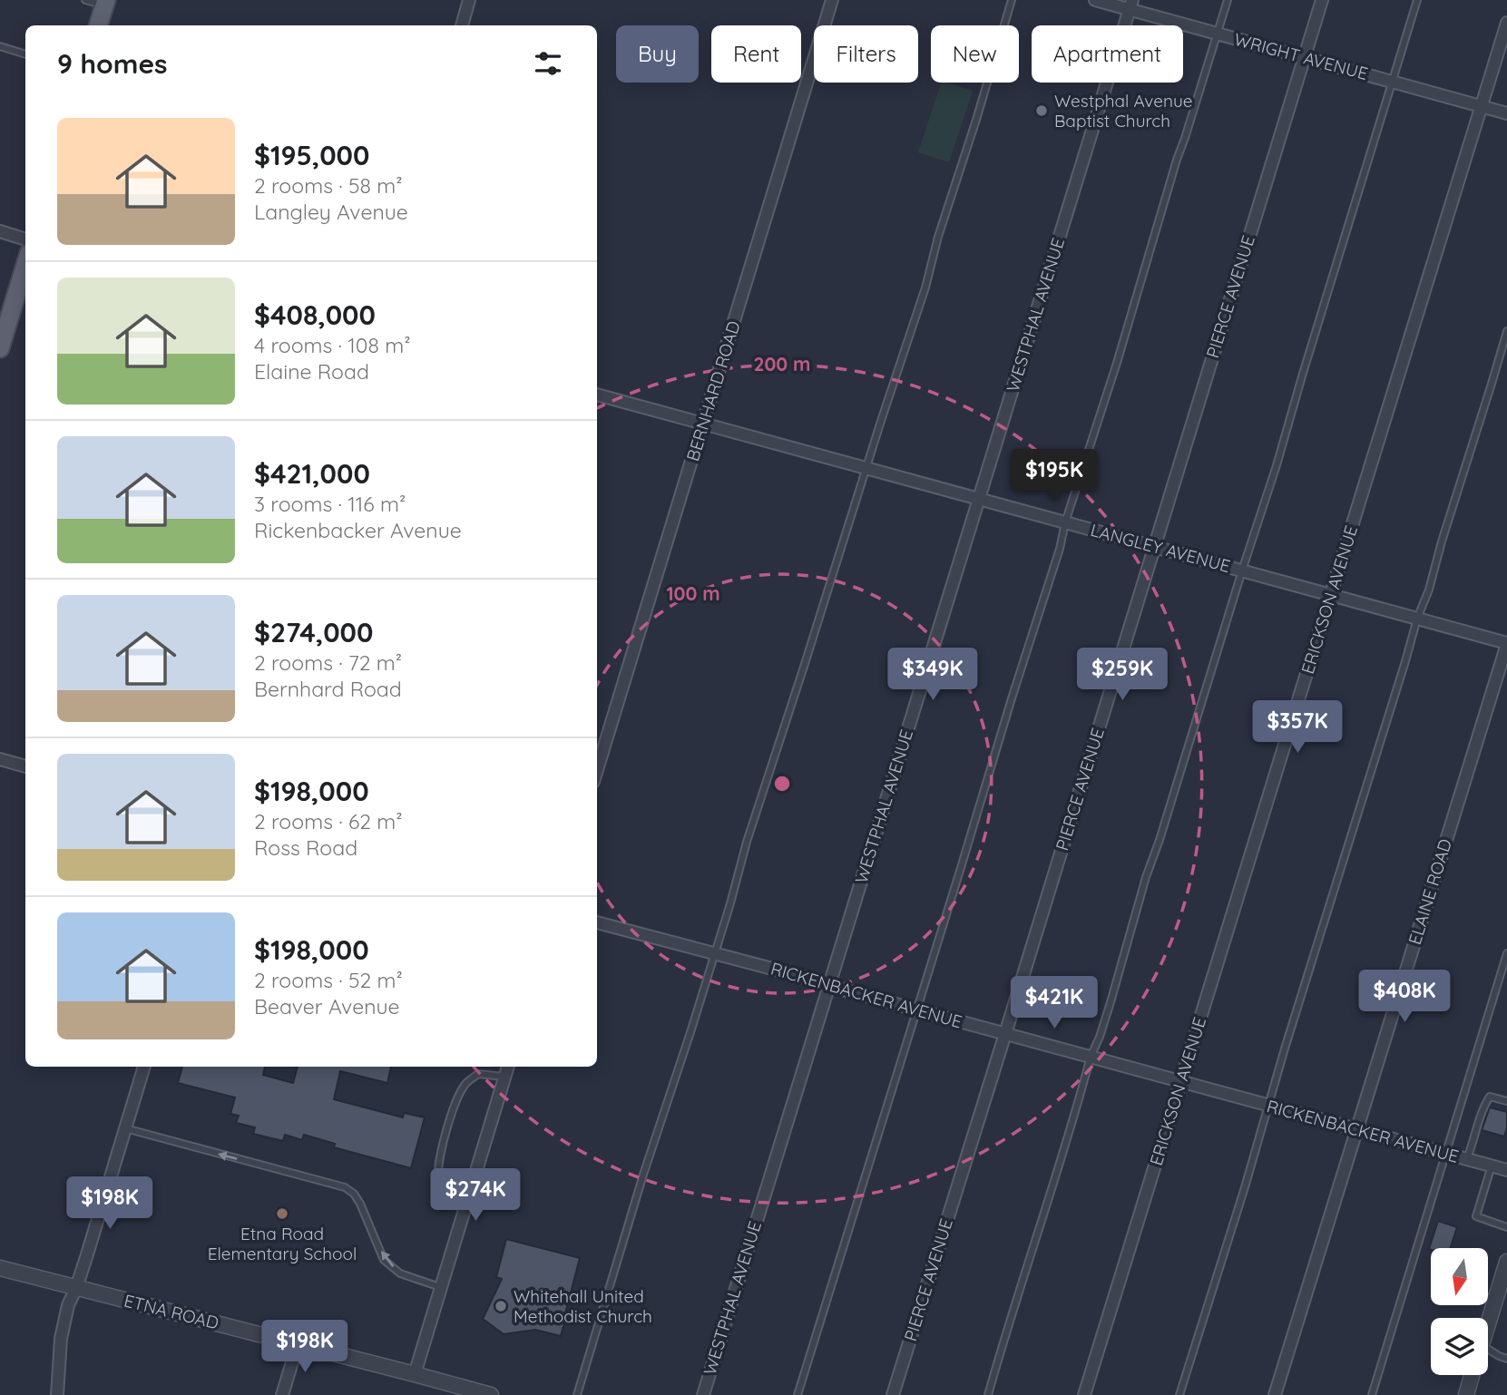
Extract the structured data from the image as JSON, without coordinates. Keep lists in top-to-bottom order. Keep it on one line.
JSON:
{"streets":{"street":["WRIGHT AVENUE","PIERCE AVENUE","WESTPHAL AVENUE","BERNHARD ROAD","LANGLEY AVENUE","ERICKSON AVENUE","ELAINE ROAD","RICKENBACKER AVENUE","ETNA ROAD"]},"crossings":[["WRIGHT AVENUE","PIERCE AVENUE"],["WRIGHT AVENUE","WESTPHAL AVENUE"],["WRIGHT AVENUE","ERICKSON AVENUE"],["PIERCE AVENUE","LANGLEY AVENUE"],["PIERCE AVENUE","RICKENBACKER AVENUE"],["WESTPHAL AVENUE","LANGLEY AVENUE"],["WESTPHAL AVENUE","RICKENBACKER AVENUE"],["BERNHARD ROAD","LANGLEY AVENUE"],["LANGLEY AVENUE","ERICKSON AVENUE"],["LANGLEY AVENUE","ELAINE ROAD"],["ERICKSON AVENUE","RICKENBACKER AVENUE"],["ELAINE ROAD","RICKENBACKER AVENUE"]],"places":["Westphal Avenue Baptist Church","Etna Road Elementary School","Whitehall United Methodist Church"],"north":"bottom","page":{"chip":["Buy","Rent","Filters","New","Apartment"],"heading":"9 homes","list":[{"name":"$195,000","note":"2 rooms · 58 m² · Langley Avenue"},{"name":"$408,000","note":"4 rooms · 108 m² · Elaine Road"},{"name":"$421,000","note":"3 rooms · 116 m² · Rickenbacker Avenue"},{"name":"$274,000","note":"2 rooms · 72 m² · Bernhard Road"},{"name":"$198,000","note":"2 rooms · 62 m² · Ross Road"},{"name":"$198,000","note":"2 rooms · 52 m² · Beaver Avenue"}],"price":["$195K","$349K","$259K","$357K","$408K","$421K","$274K","$198K","$198K"]},"rings":["200 m","100 m"]}
